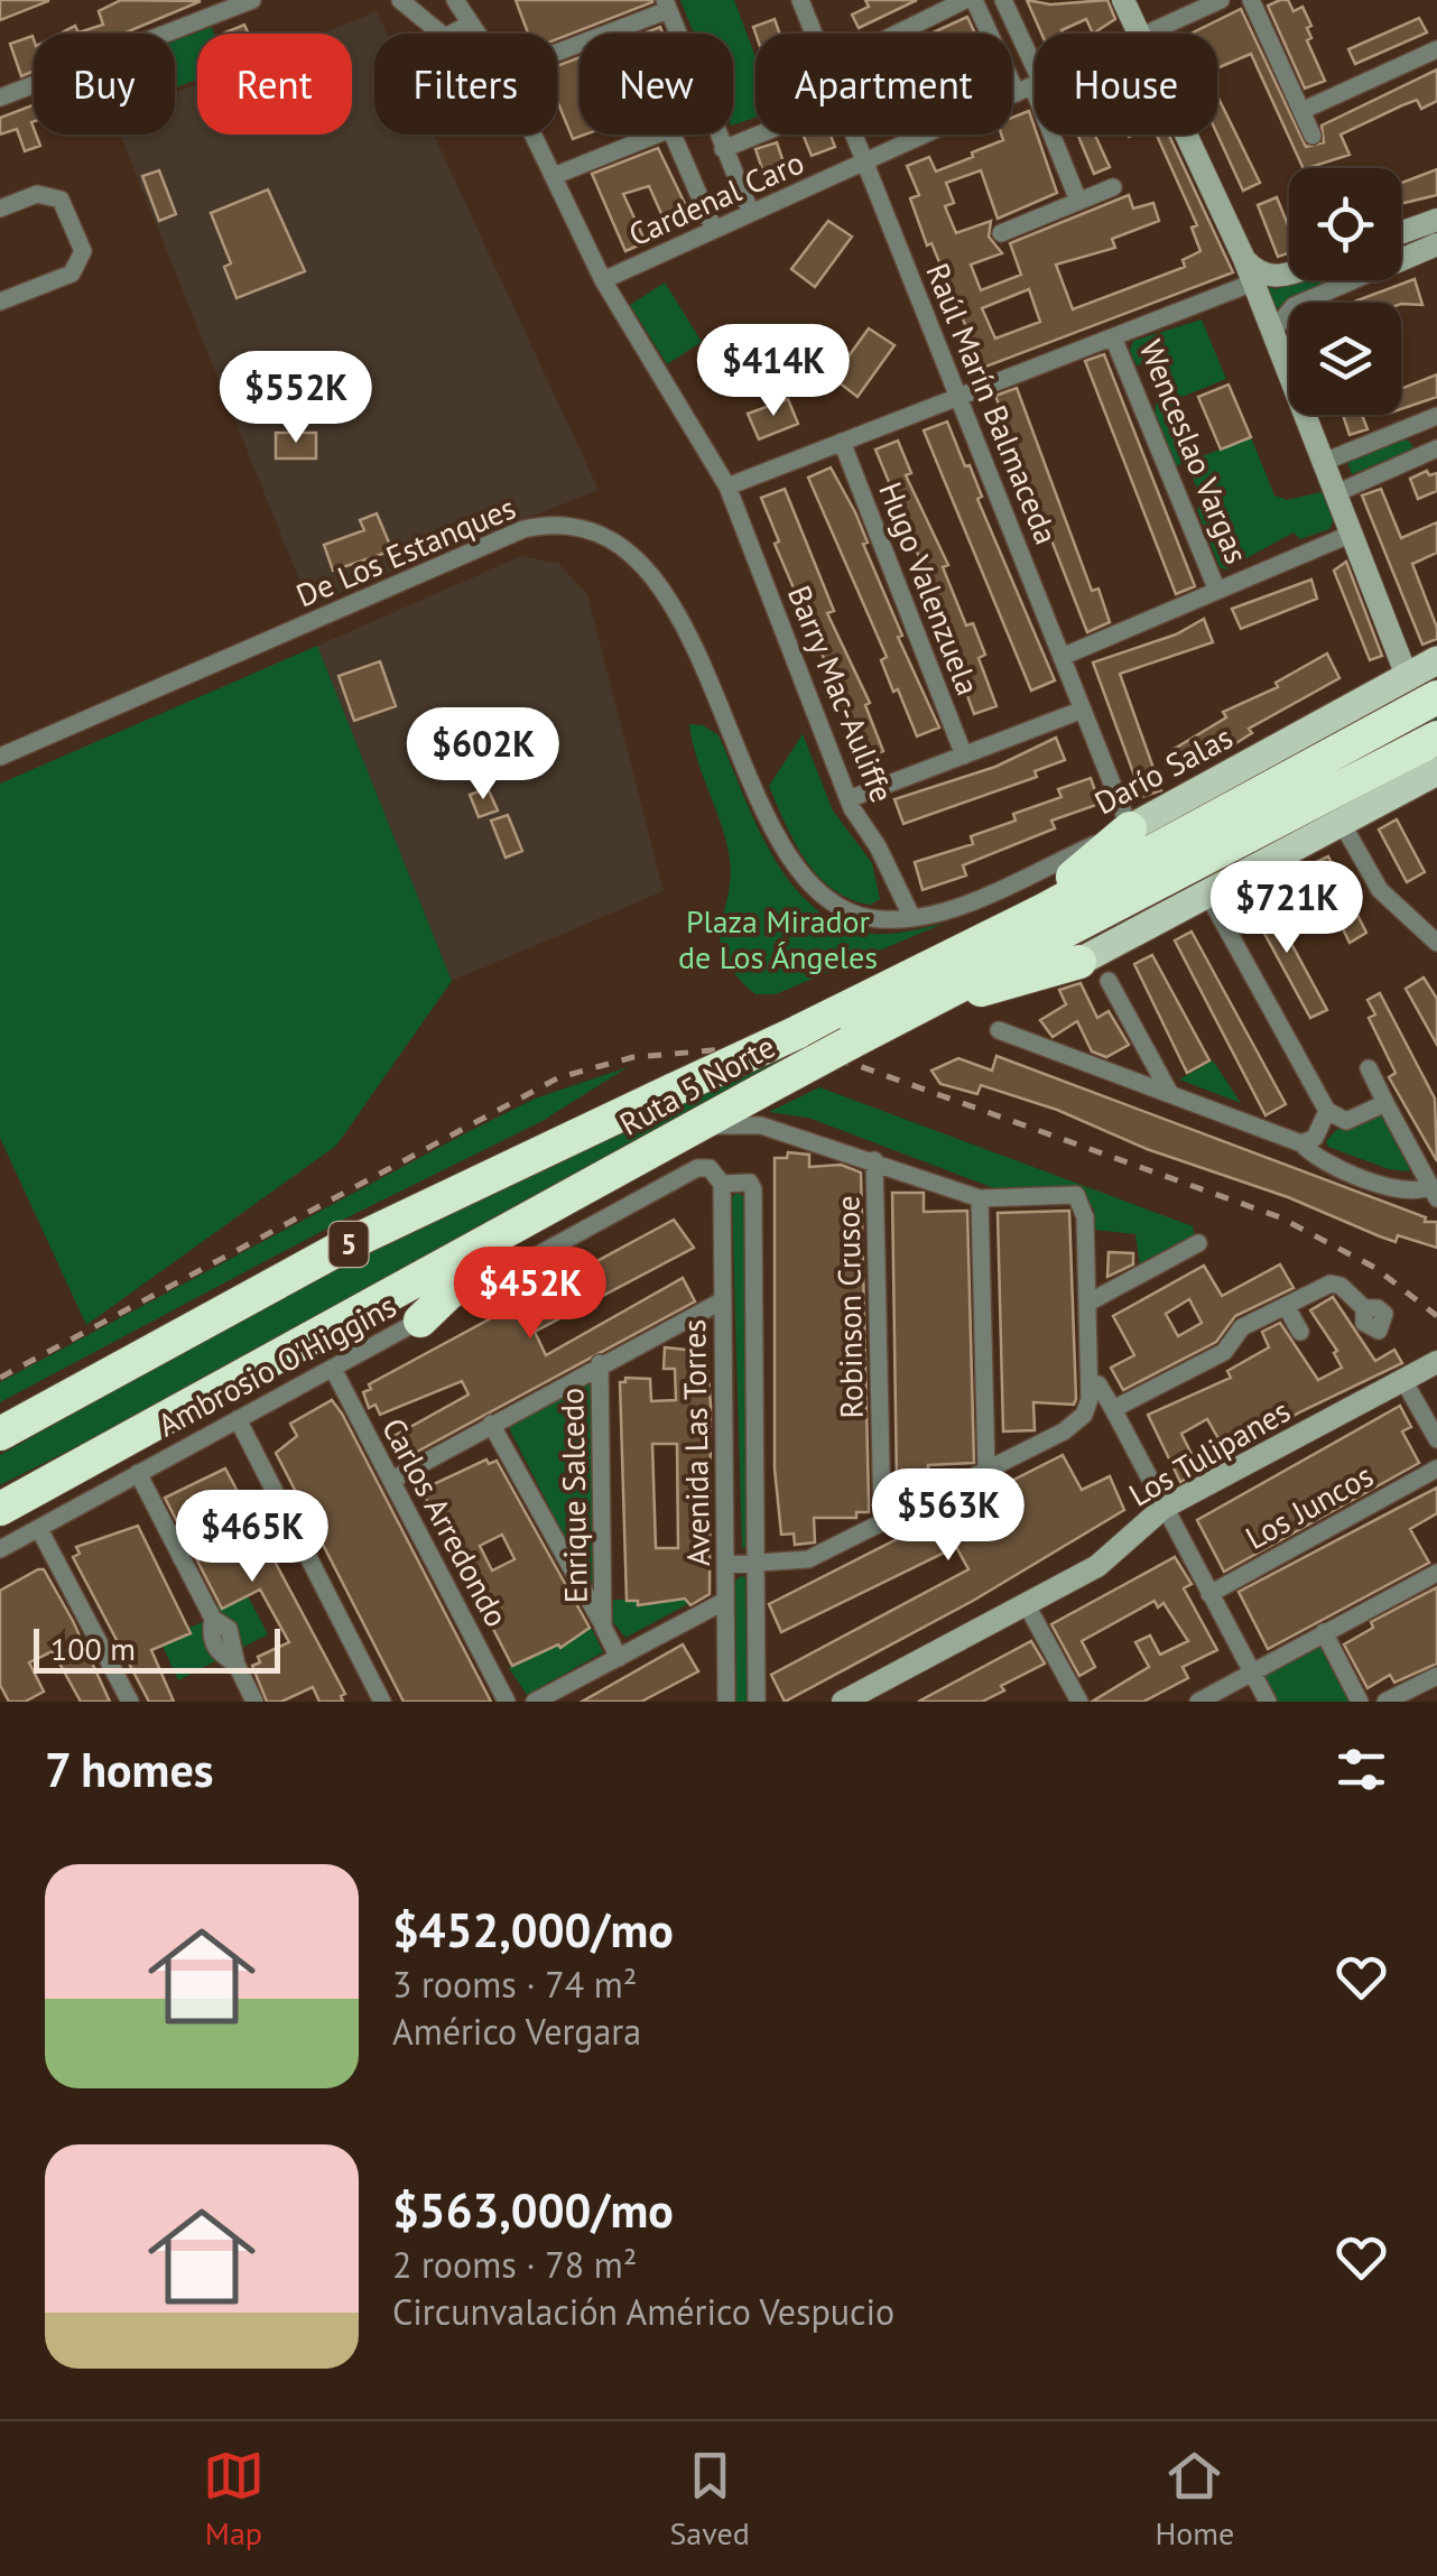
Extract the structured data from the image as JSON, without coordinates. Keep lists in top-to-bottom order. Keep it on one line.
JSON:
{"streets":{"highway":["Ruta 5 Norte","5"],"main road":["Darío Salas"],"street":["Cardenal Caro","Raúl Marín Balmaceda","Wenceslao Vargas","De Los Estanques","Hugo Valenzuela","Barry Mac-Auliffe","Robinson Crusoe","Ambrosio O'Higgins","Avenida Las Torres","Los Tulipanes","Enrique Salcedo","Los Juncos","Carlos Arredondo"]},"crossings":[["Cardenal Caro","Raúl Marín Balmaceda"],["Cardenal Caro","Barry Mac-Auliffe"],["Raúl Marín Balmaceda","Darío Salas"],["De Los Estanques","Barry Mac-Auliffe"],["De Los Estanques","Darío Salas"],["Barry Mac-Auliffe","Darío Salas"],["Ambrosio O'Higgins","Avenida Las Torres"],["Ambrosio O'Higgins","Carlos Arredondo"]],"parks":["Plaza Mirador de Los Ángeles"],"scale_bar":"100 m","page":{"chip":["Buy","Rent","Filters","New","Apartment","House"],"price":["$414K","$552K","$602K","$721K","$452K","$563K","$465K"],"scale":"100 m","heading":"7 homes","list":[{"name":"$452,000/mo","note":"3 rooms · 74 m² · Américo Vergara"},{"name":"$563,000/mo","note":"2 rooms · 78 m² · Circunvalación Américo Vespucio"}],"tabs":["Map","Saved","Home"]}}
